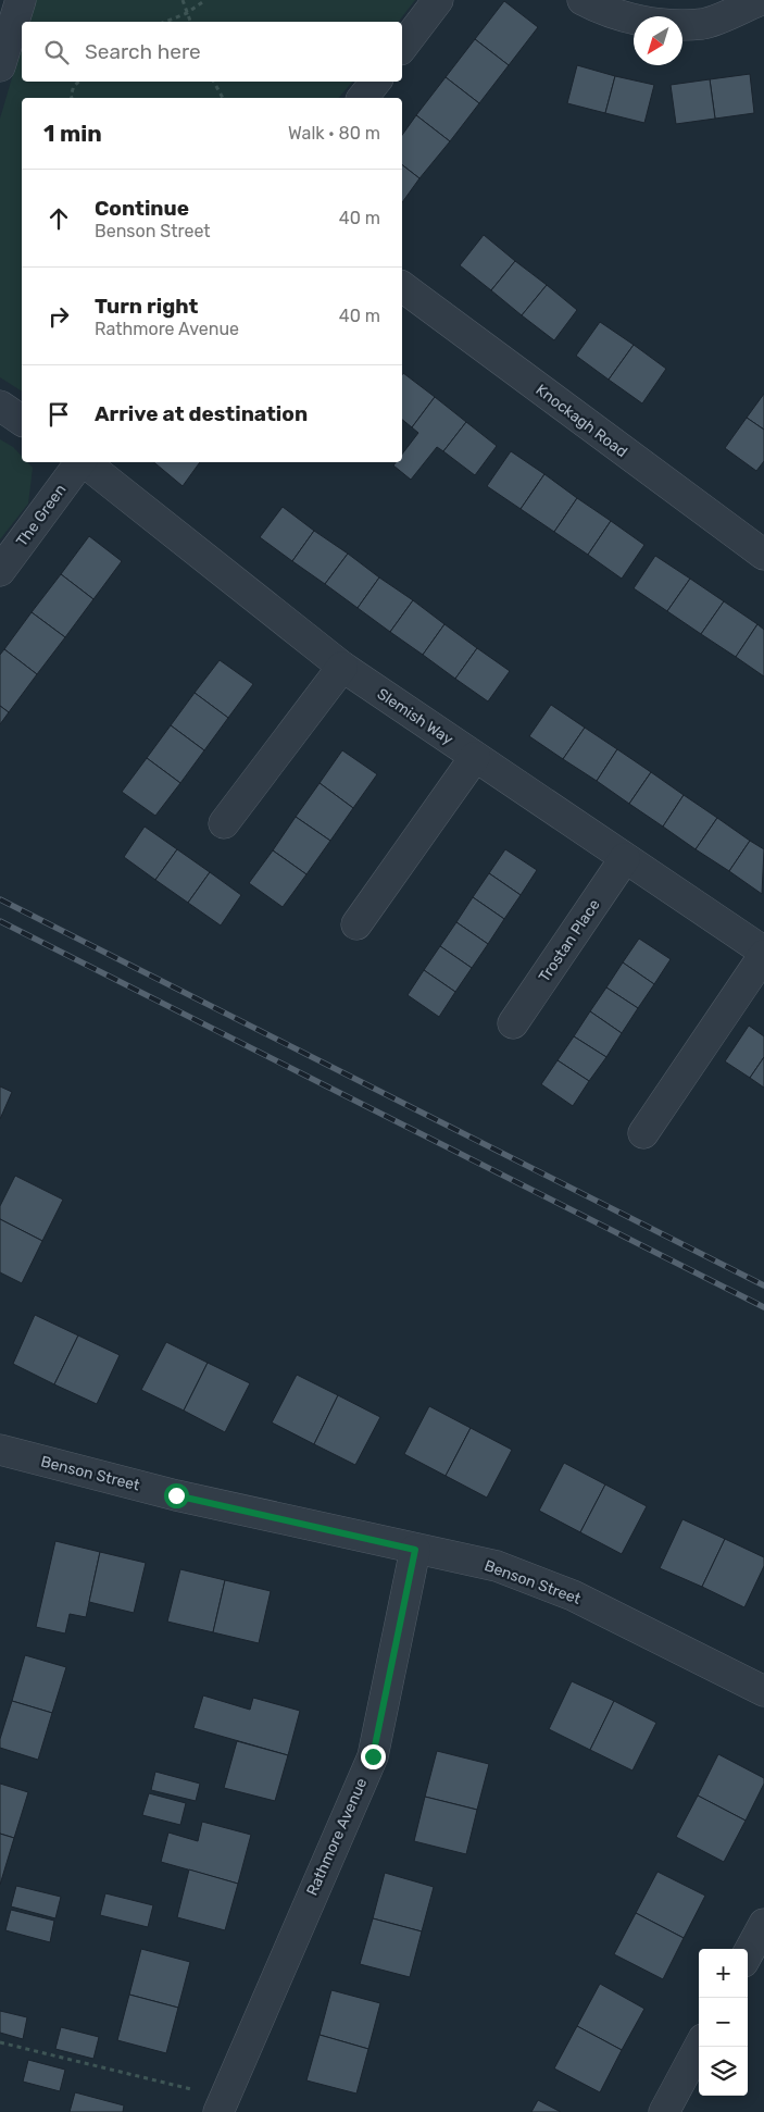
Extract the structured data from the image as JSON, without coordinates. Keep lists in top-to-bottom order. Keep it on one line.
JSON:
{"streets":{"street":["Knockagh Road","The Green","Slemish Way","Trostan Place","Benson Street","Rathmore Avenue"]},"crossings":[["Slemish Way","Trostan Place"],["Benson Street","Rathmore Avenue"]],"north":"bottom left","page":{"search":"Search here","heading":["1 min","Walk · 80 m"],"list":[["Continue","Benson Street","40 m"],["Turn right","Rathmore Avenue","40 m"],"Arrive at destination"],"map_buttons":["+","−"]}}
